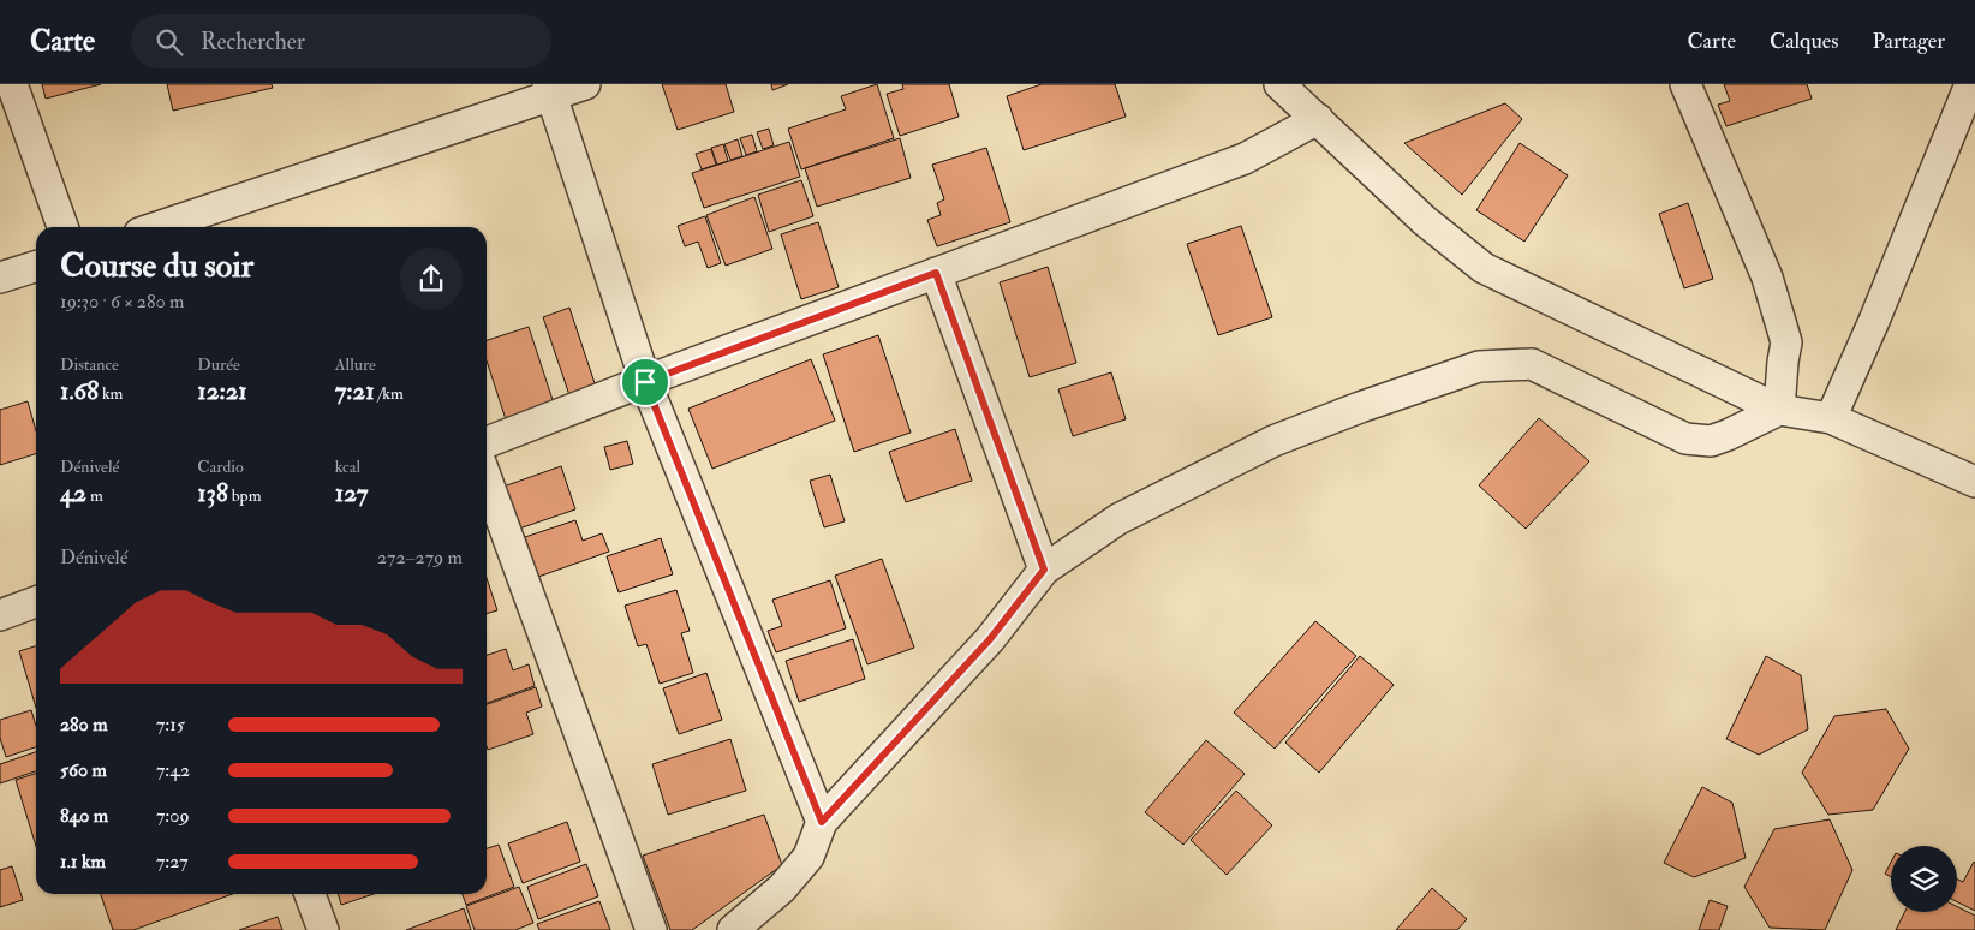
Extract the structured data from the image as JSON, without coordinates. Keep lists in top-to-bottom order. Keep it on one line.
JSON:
{"page":{"header":"Carte","search":"Rechercher","nav":["Carte","Calques","Partager"],"heading":["Course du soir","19:30 · 6 × 280 m"],"stats":[["Distance","1.68 km"],["Durée","12:21"],["Allure","7:21 /km"],["Dénivelé","42 m"],["Cardio","138 bpm"],["kcal","127"]],"chart":["Dénivelé","272–279 m"],"list":[{"name":"280 m","note":"7:15"},{"name":"560 m","note":"7:42"},{"name":"840 m","note":"7:09"},{"name":"1.1 km","note":"7:27"}]}}
